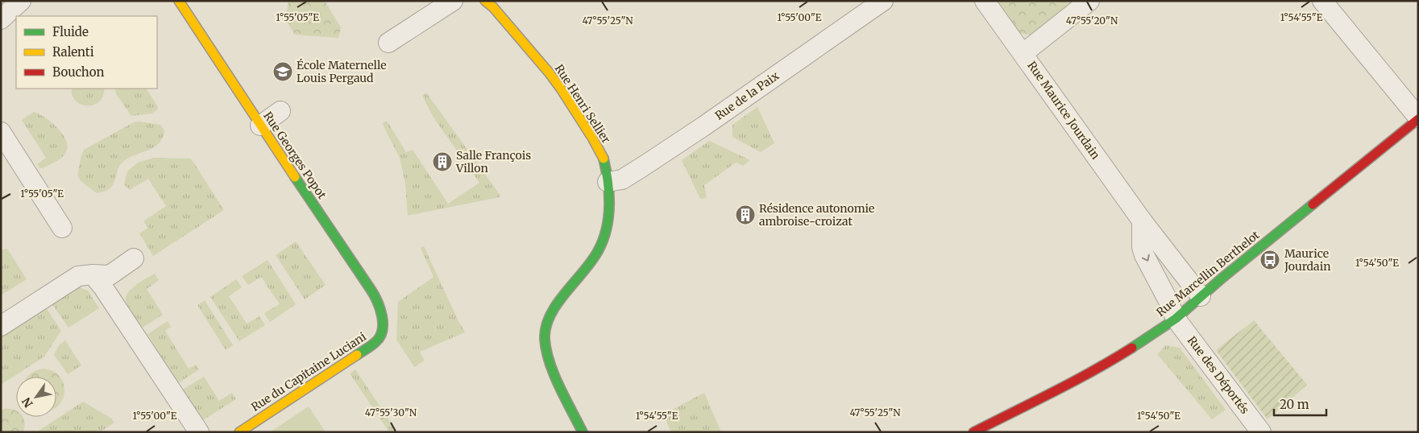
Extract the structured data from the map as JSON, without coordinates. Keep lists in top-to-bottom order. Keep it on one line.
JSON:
{"streets":{"street":["Rue de la Paix","Rue Henri Sellier","Rue Maurice Jourdain","Rue Georges Popot","Rue Marcellin Berthelot","Rue du Capitaine Luciani","Rue des Déportés"]},"crossings":[["Rue de la Paix","Rue Henri Sellier"],["Rue Maurice Jourdain","Rue Marcellin Berthelot"],["Rue Georges Popot","Rue du Capitaine Luciani"],["Rue Marcellin Berthelot","Rue des Déportés"]],"places":{"school or university":["École Maternelle Louis Pergaud"],"building":["Salle François Villon","Résidence autonomie ambroise-croizat"],"bus stop":["Maurice Jourdain"]},"legend":["Fluide","Ralenti","Bouchon"],"scale_bar":"20 m","north":"bottom left","coordinates":["1°55'05\"E","1°55'00\"E","1°54'55\"E","47°55'25\"N","47°55'20\"N","1°54'50\"E","47°55'30\"N"]}
